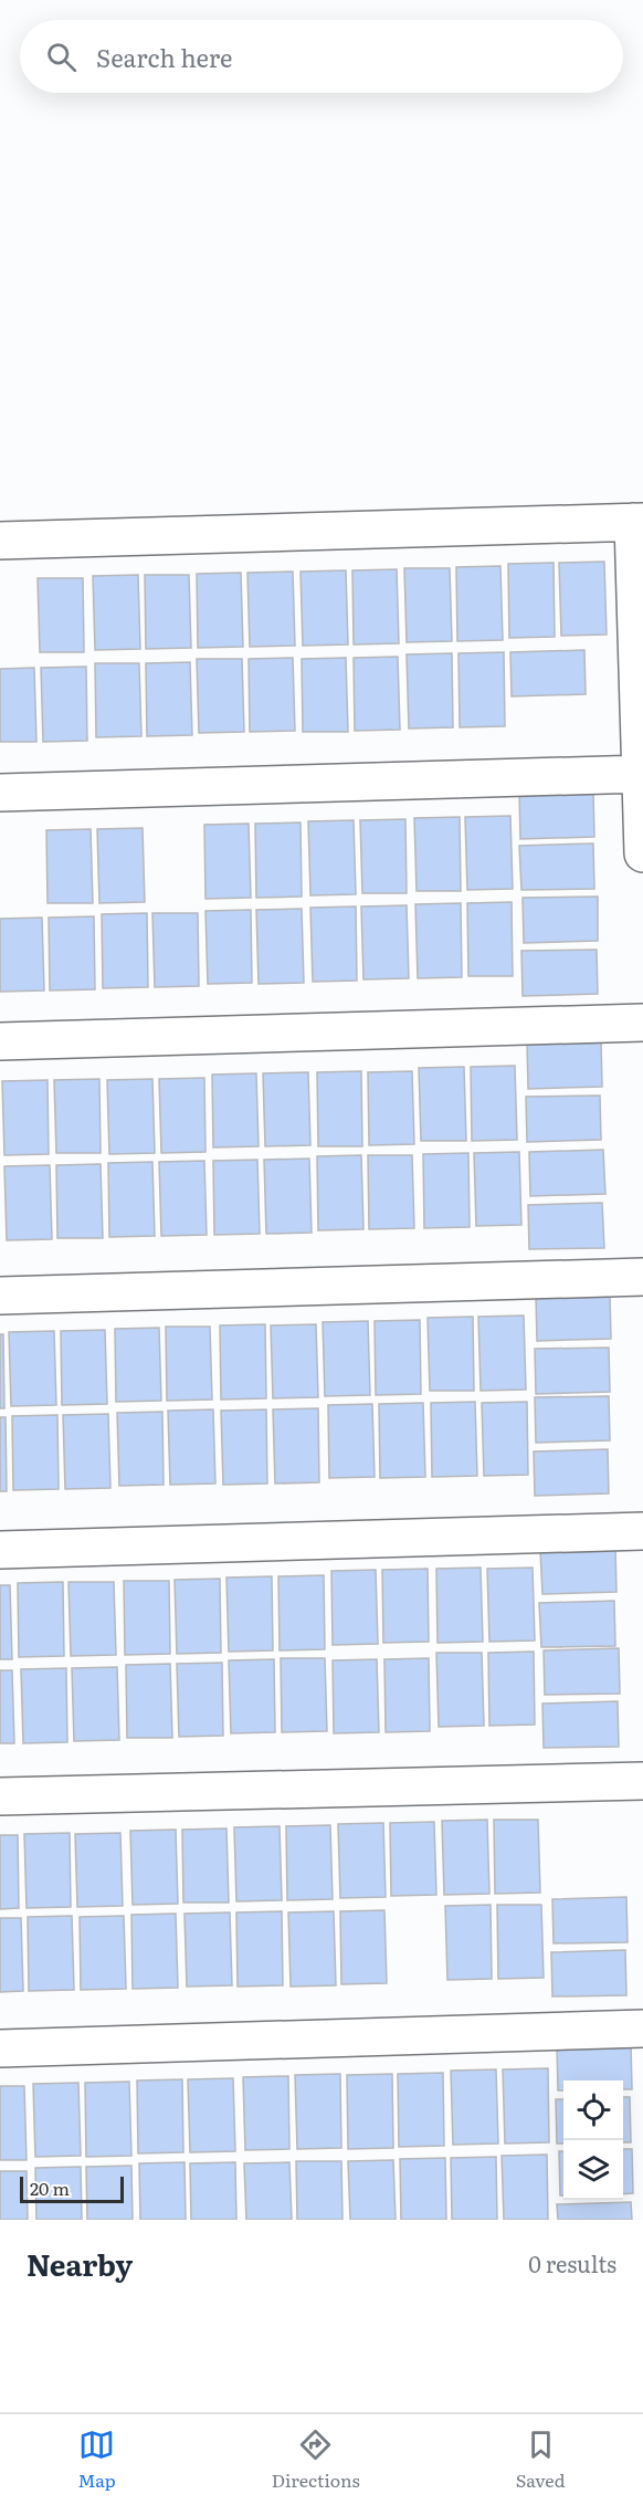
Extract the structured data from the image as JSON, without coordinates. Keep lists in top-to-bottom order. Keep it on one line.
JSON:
{"scale_bar":"20 m","page":{"search":"Search here","scale":"20 m","heading":["Nearby","0 results"],"nav":["Map","Directions","Saved"]}}
